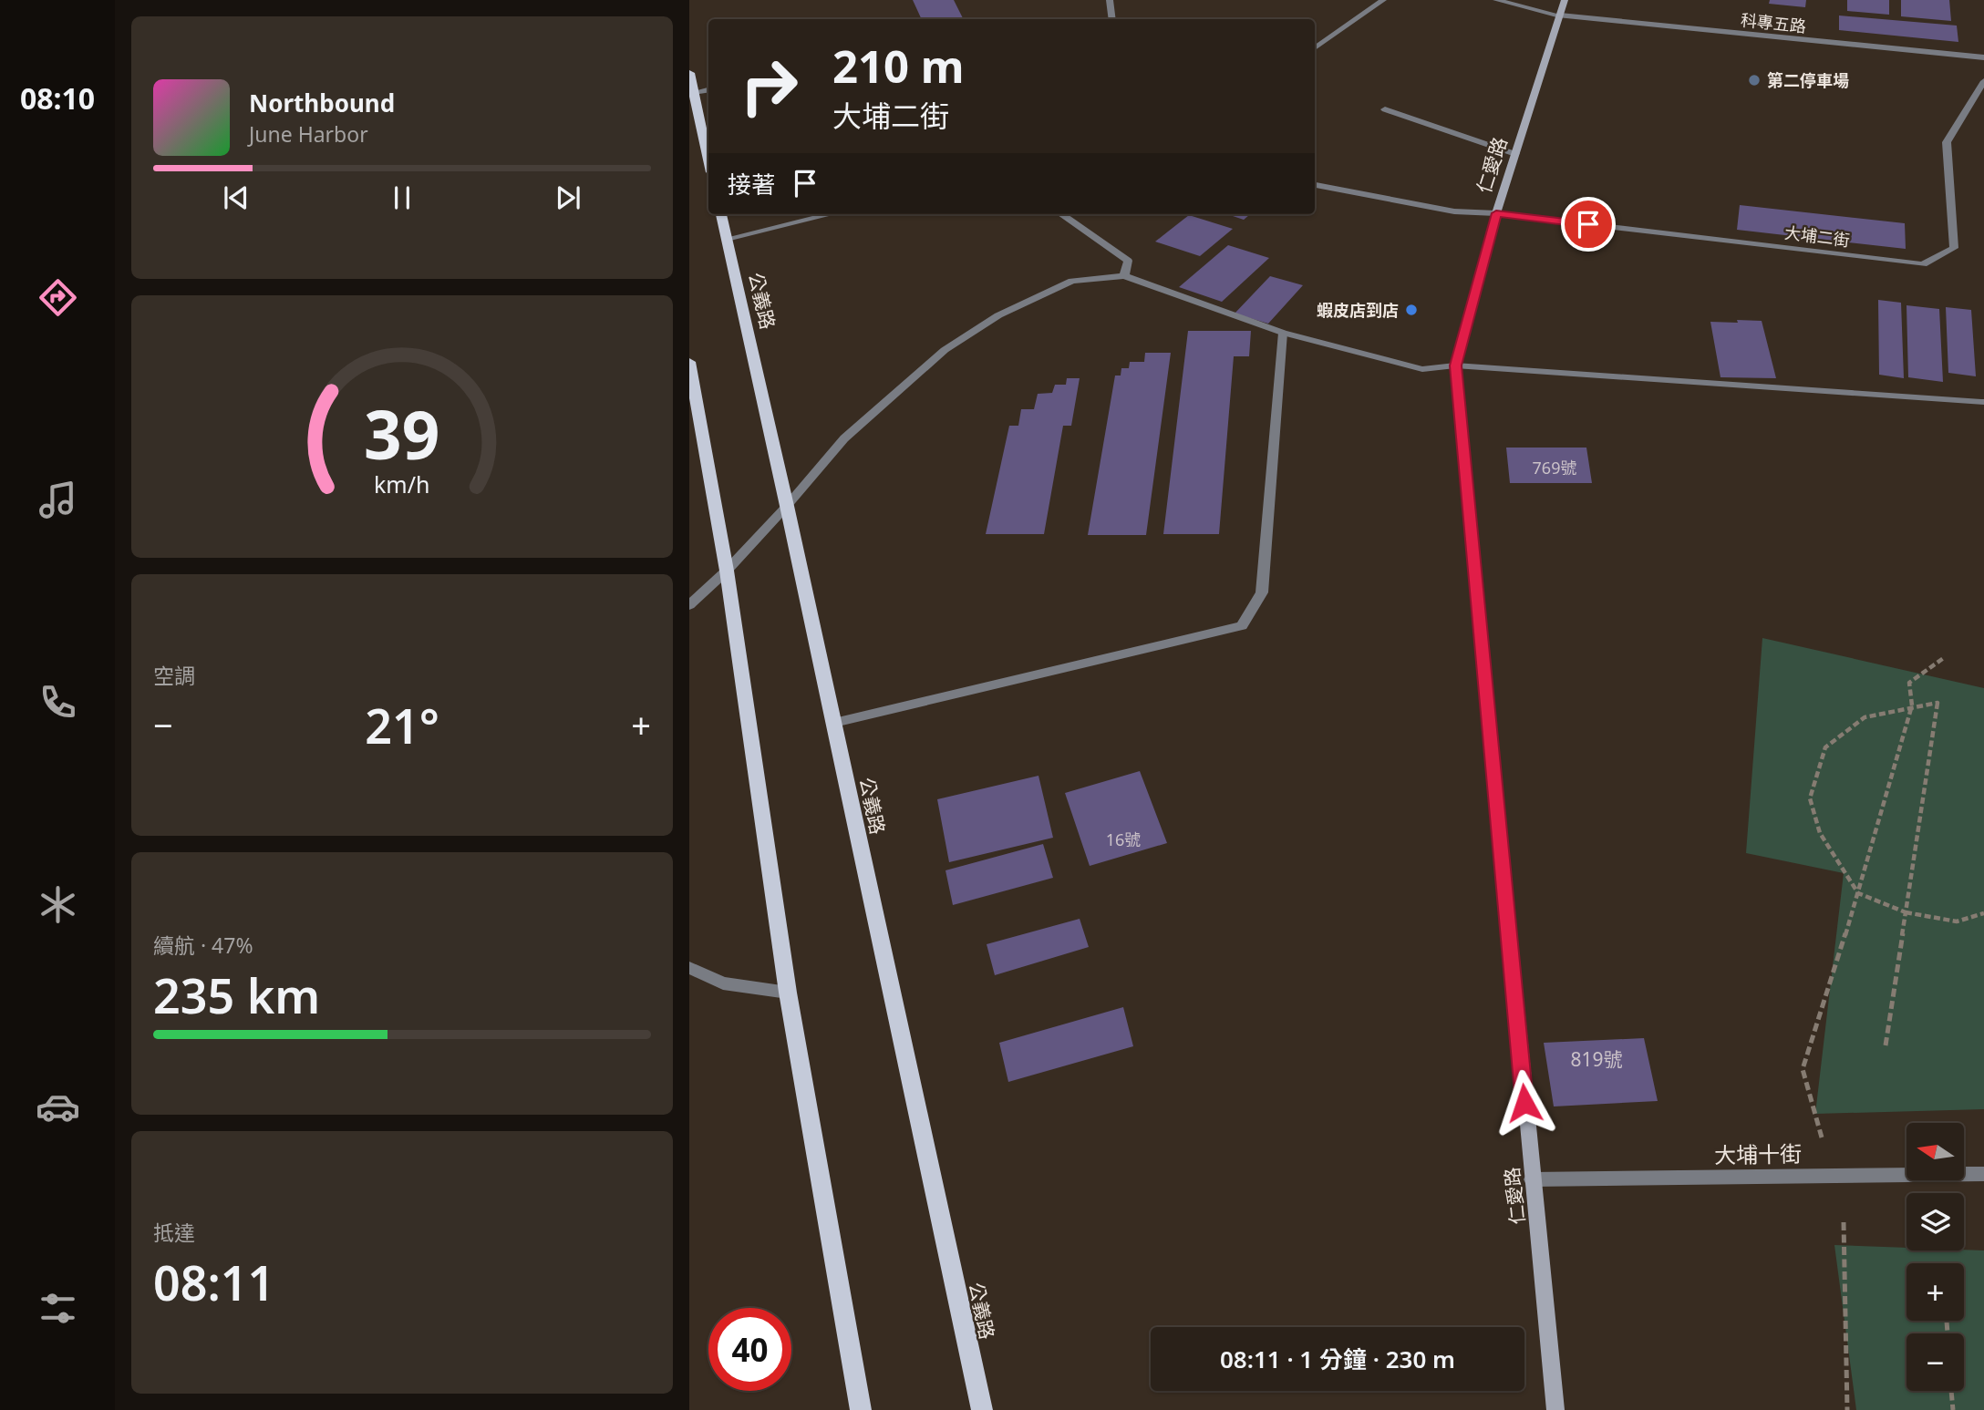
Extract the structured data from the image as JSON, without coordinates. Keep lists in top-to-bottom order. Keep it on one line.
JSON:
{"streets":{"main road":["公義路"],"street":["科專五路","仁愛路","大埔二街","大埔十街"]},"crossings":[["科專五路","仁愛路"],["仁愛路","大埔二街"],["仁愛路","大埔十街"]],"places":["第二停車場","蝦皮店到店"],"house_numbers":["769號","16號","819號"],"north":"left","page":{"tabs":"08:10","turn":["210 m","大埔二街"],"song":["Northbound","June Harbor"],"then":"接著","tile":["空調",["續航 · 47%","235 km"],["抵達","08:11"]],"heat":["−","21°","+"],"map_buttons":["+","−"],"limit":"40","trip":"08:11 · 1 分鐘 · 230 m","gauge":["39","km/h"]}}
